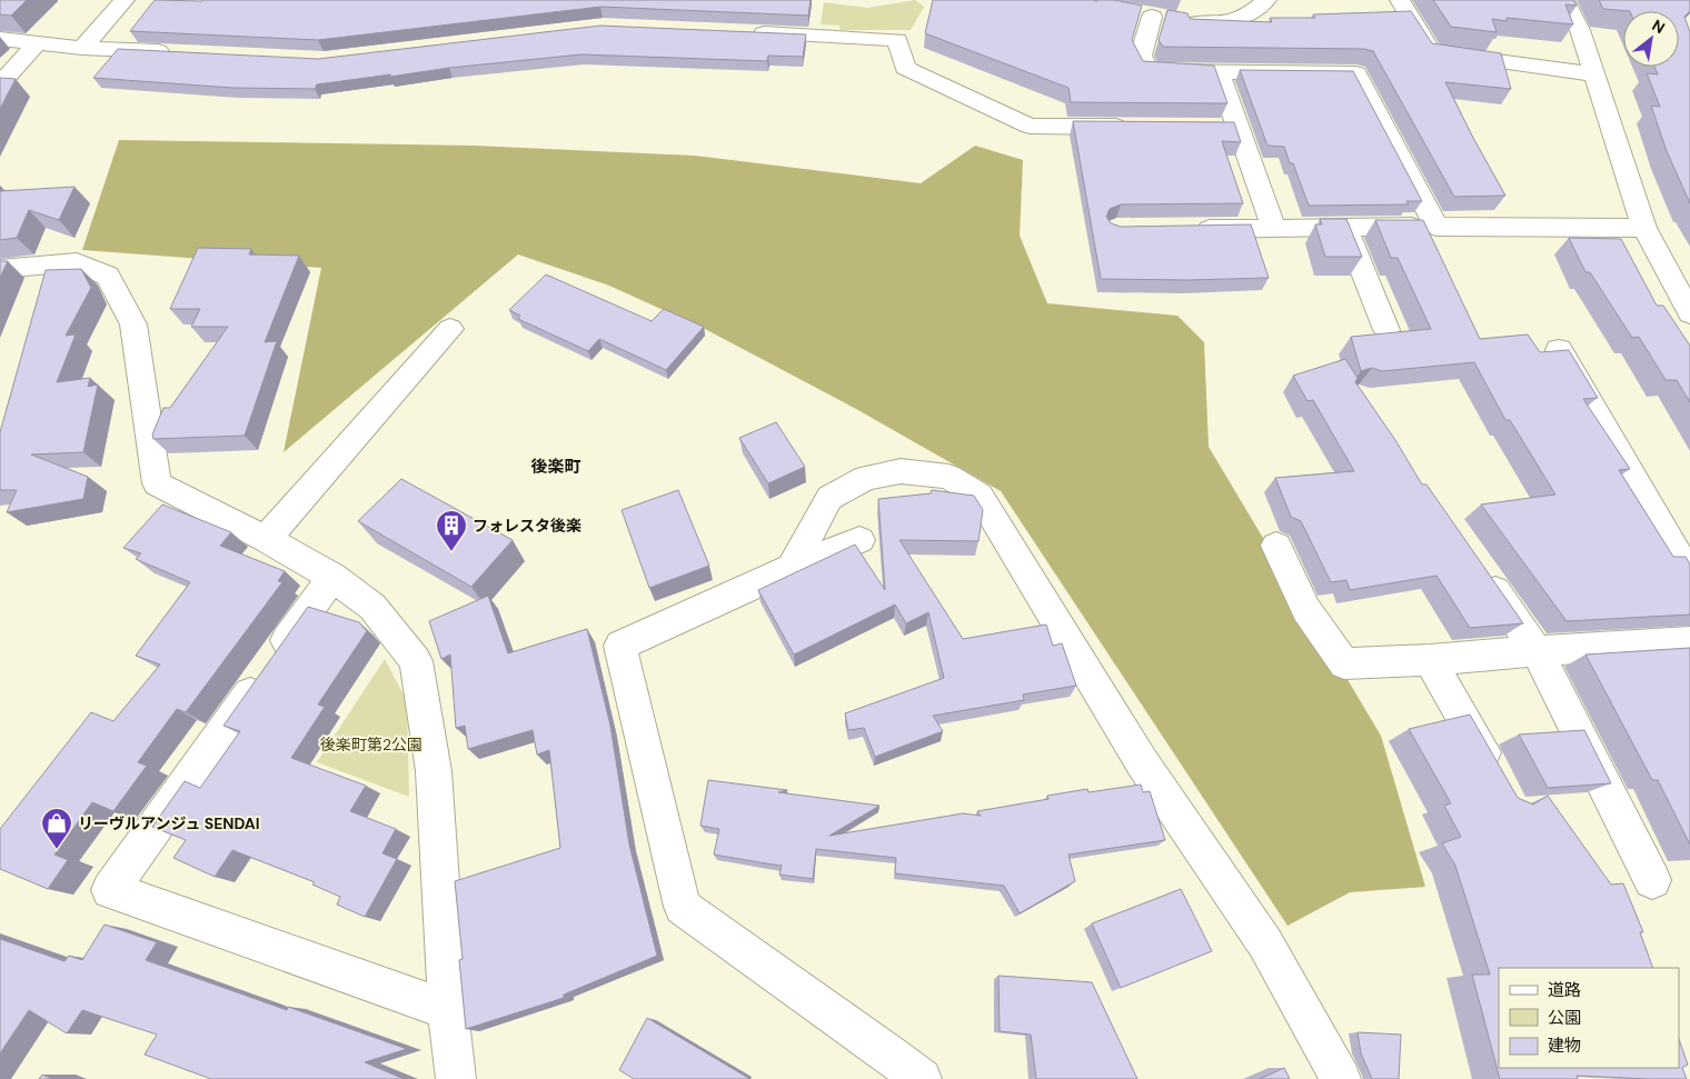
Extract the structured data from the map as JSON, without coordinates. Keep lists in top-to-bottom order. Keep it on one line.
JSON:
{"districts":["後楽町"],"parks":["後楽町第2公園"],"places":{"building":["フォレスタ後楽"],"shop":["リーヴルアンジュ SENDAI"]},"legend":["道路","公園","建物"],"north":"top right"}
